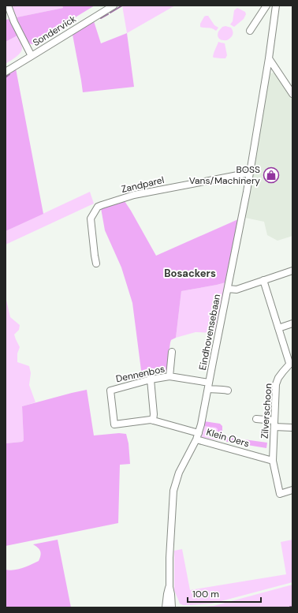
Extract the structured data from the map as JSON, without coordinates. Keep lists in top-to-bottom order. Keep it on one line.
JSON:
{"streets":{"street":["Sondervick","Zandparel","Eindhovensebaan","Dennenbos","Zilverschoon","Klein Oers"]},"crossings":[["Zandparel","Eindhovensebaan"],["Eindhovensebaan","Dennenbos"],["Eindhovensebaan","Klein Oers"],["Dennenbos","Klein Oers"],["Zilverschoon","Klein Oers"]],"districts":["Bosackers"],"places":{"shop":["BOSS Vans/Machinery"]},"scale_bar":"100 m"}
